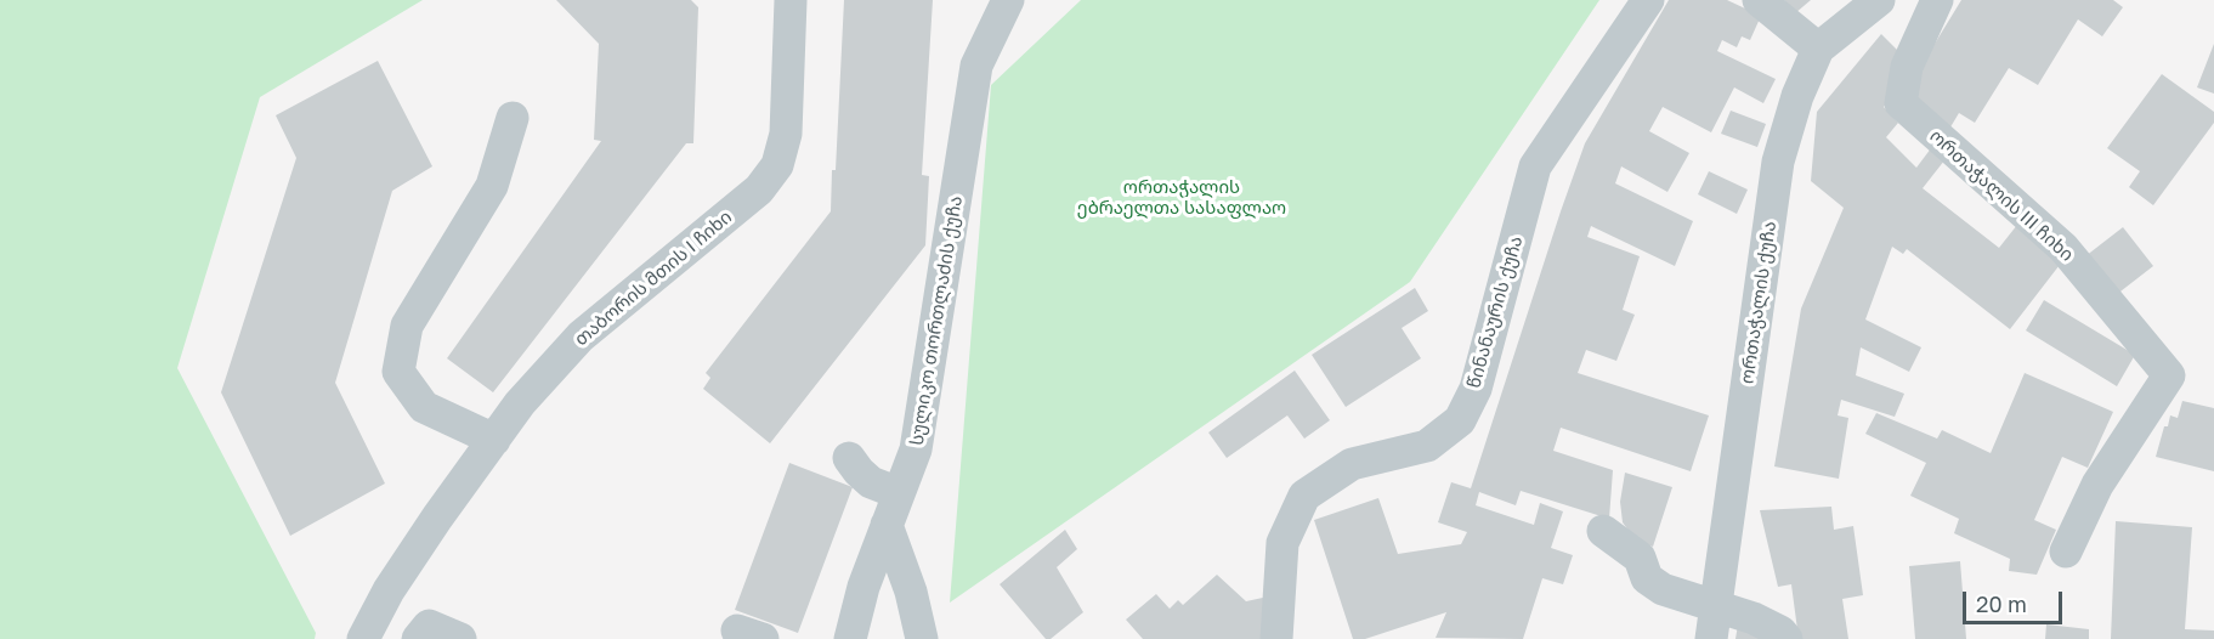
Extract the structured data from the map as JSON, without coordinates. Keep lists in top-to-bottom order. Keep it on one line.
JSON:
{"streets":{"street":["ორთაჭალის III ჩიხი","თაბორის მთის I ჩიხი","ორთაჭალის ქუჩა","წინანაურის ქუჩა","სულიკო თორთლაძის ქუჩა"]},"parks":["ორთაჭალის ებრაელთა სასაფლაო"],"scale_bar":"20 m"}
